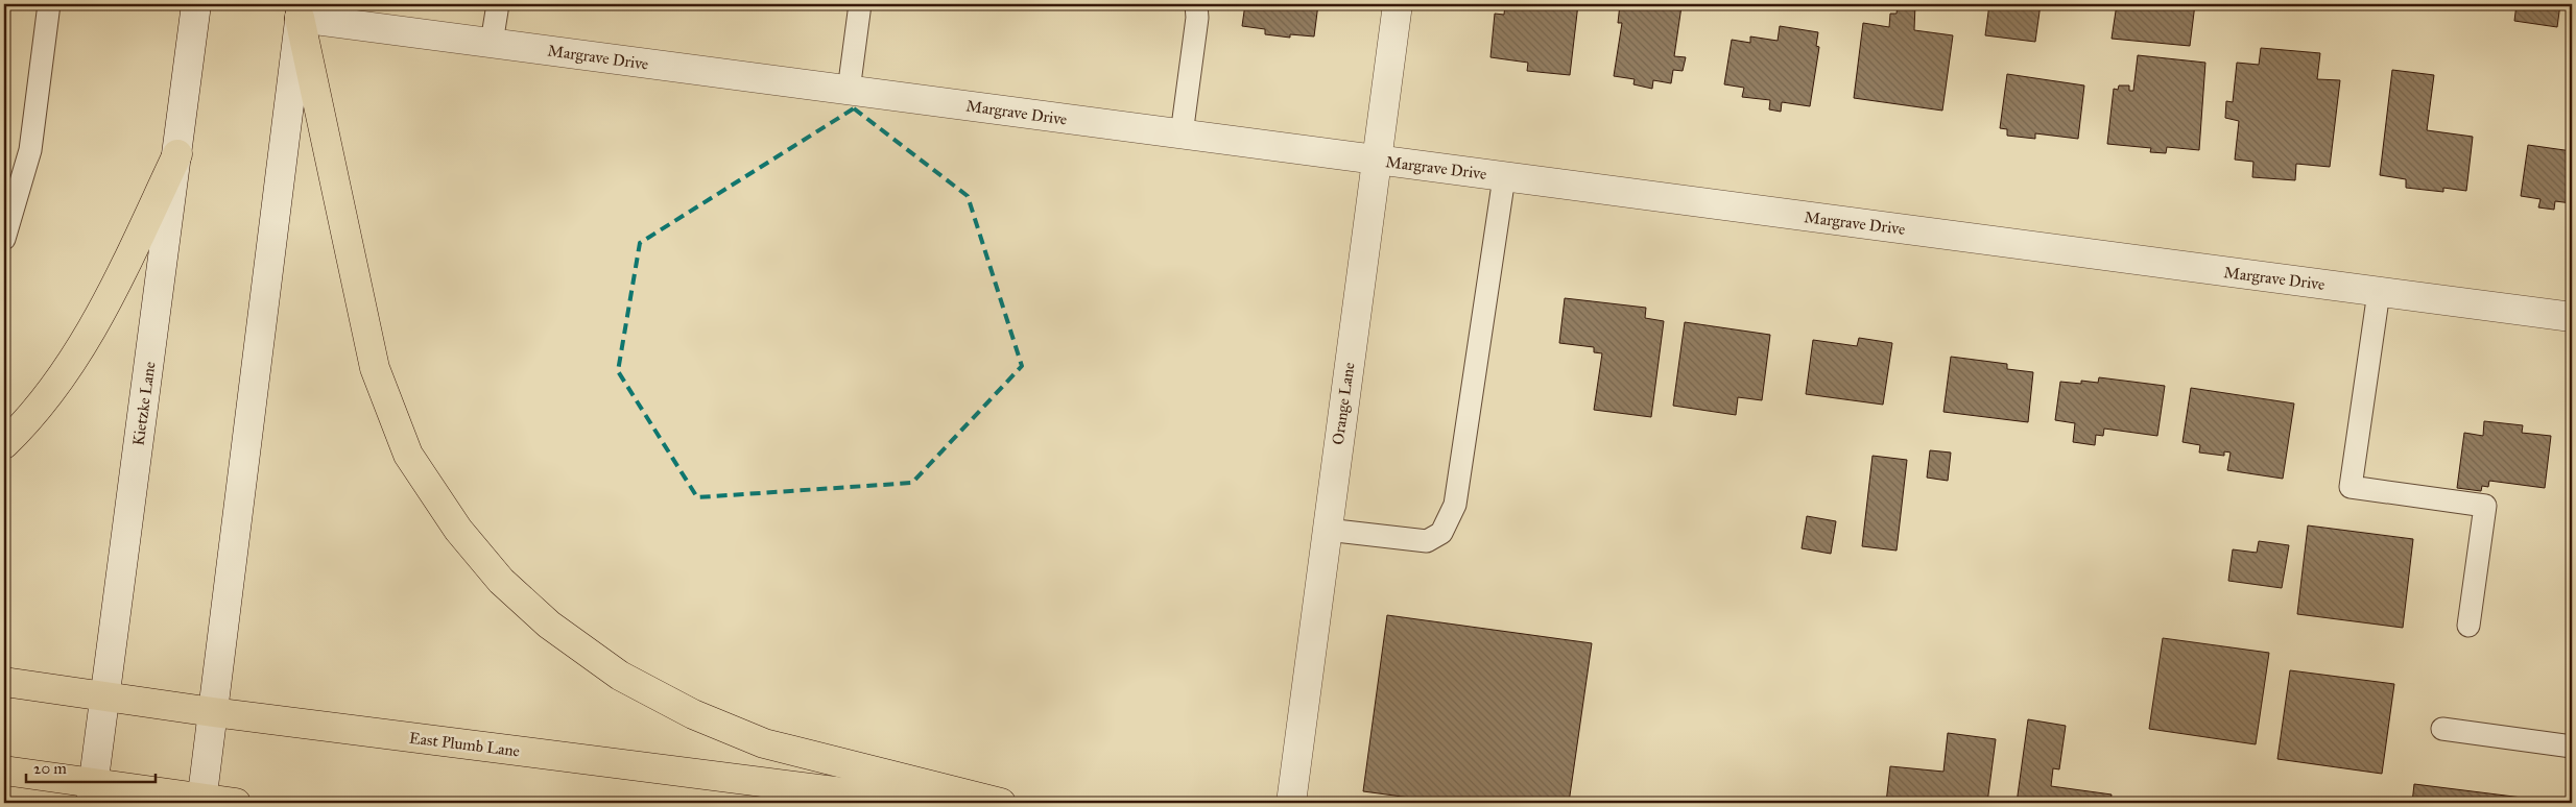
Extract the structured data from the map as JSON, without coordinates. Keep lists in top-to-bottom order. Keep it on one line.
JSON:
{"streets":{"main road":["East Plumb Lane"],"street":["Margrave Drive","Kietzke Lane","Orange Lane"]},"crossings":[["Margrave Drive","Orange Lane"],["Kietzke Lane","East Plumb Lane"]],"scale_bar":"20 m"}
